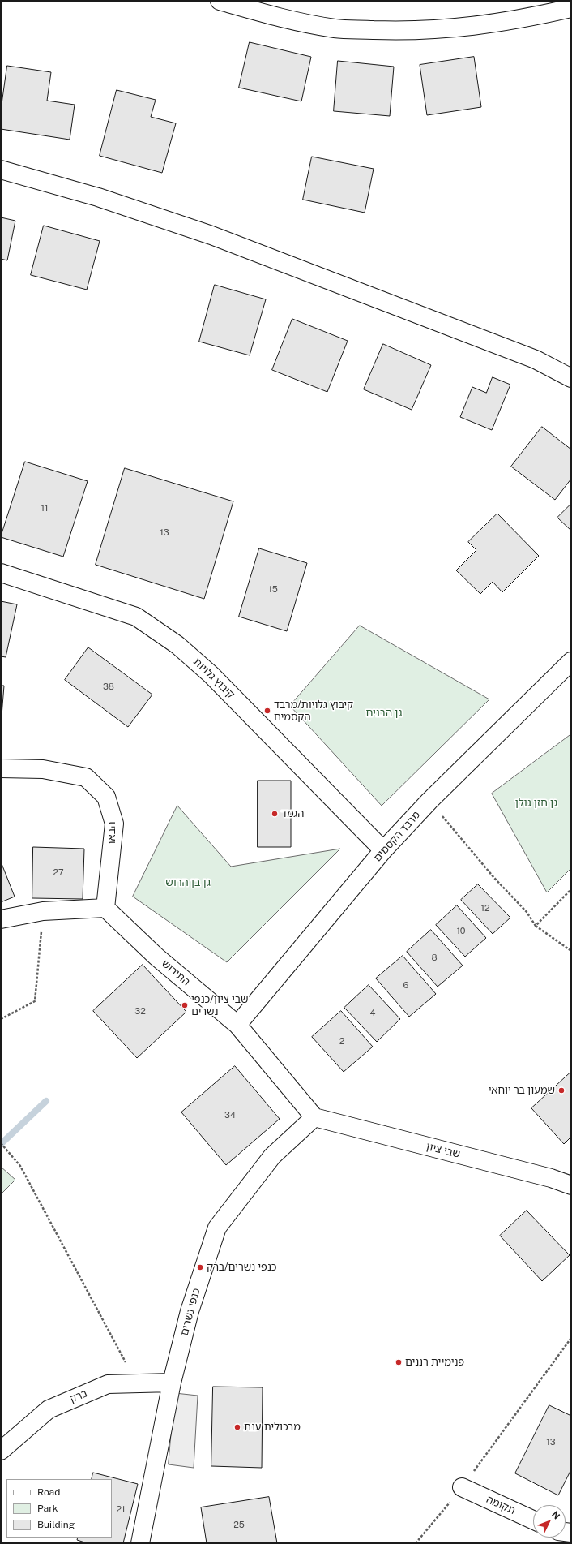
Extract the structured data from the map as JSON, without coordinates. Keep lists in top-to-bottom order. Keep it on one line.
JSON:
{"streets":{"street":["קיבוץ גלויות","הבאר","מרבד הקסמים","התירוש","שבי ציון","כנפי נשרים","ברק","תקומה"]},"crossings":[["קיבוץ גלויות","מרבד הקסמים"],["הבאר","התירוש"],["מרבד הקסמים","התירוש"],["התירוש","שבי ציון"],["התירוש","כנפי נשרים"],["שבי ציון","כנפי נשרים"],["כנפי נשרים","ברק"]],"parks":["גן הבנים","גן חזן גולן","גן בן הרוש"],"places":["קיבוץ גלויות/מרבד הקסמים","הגמד","שבי ציון/כנפי נשרים","שמעון בר יוחאי","כנפי נשרים/ברק","פנימיית רננים","מרכולית ענת"],"house_numbers":["11","13","15","38","27","12","10","8","6","32","4","2","34","13","21","25"],"legend":["Road","Park","Building"],"north":"top right"}
